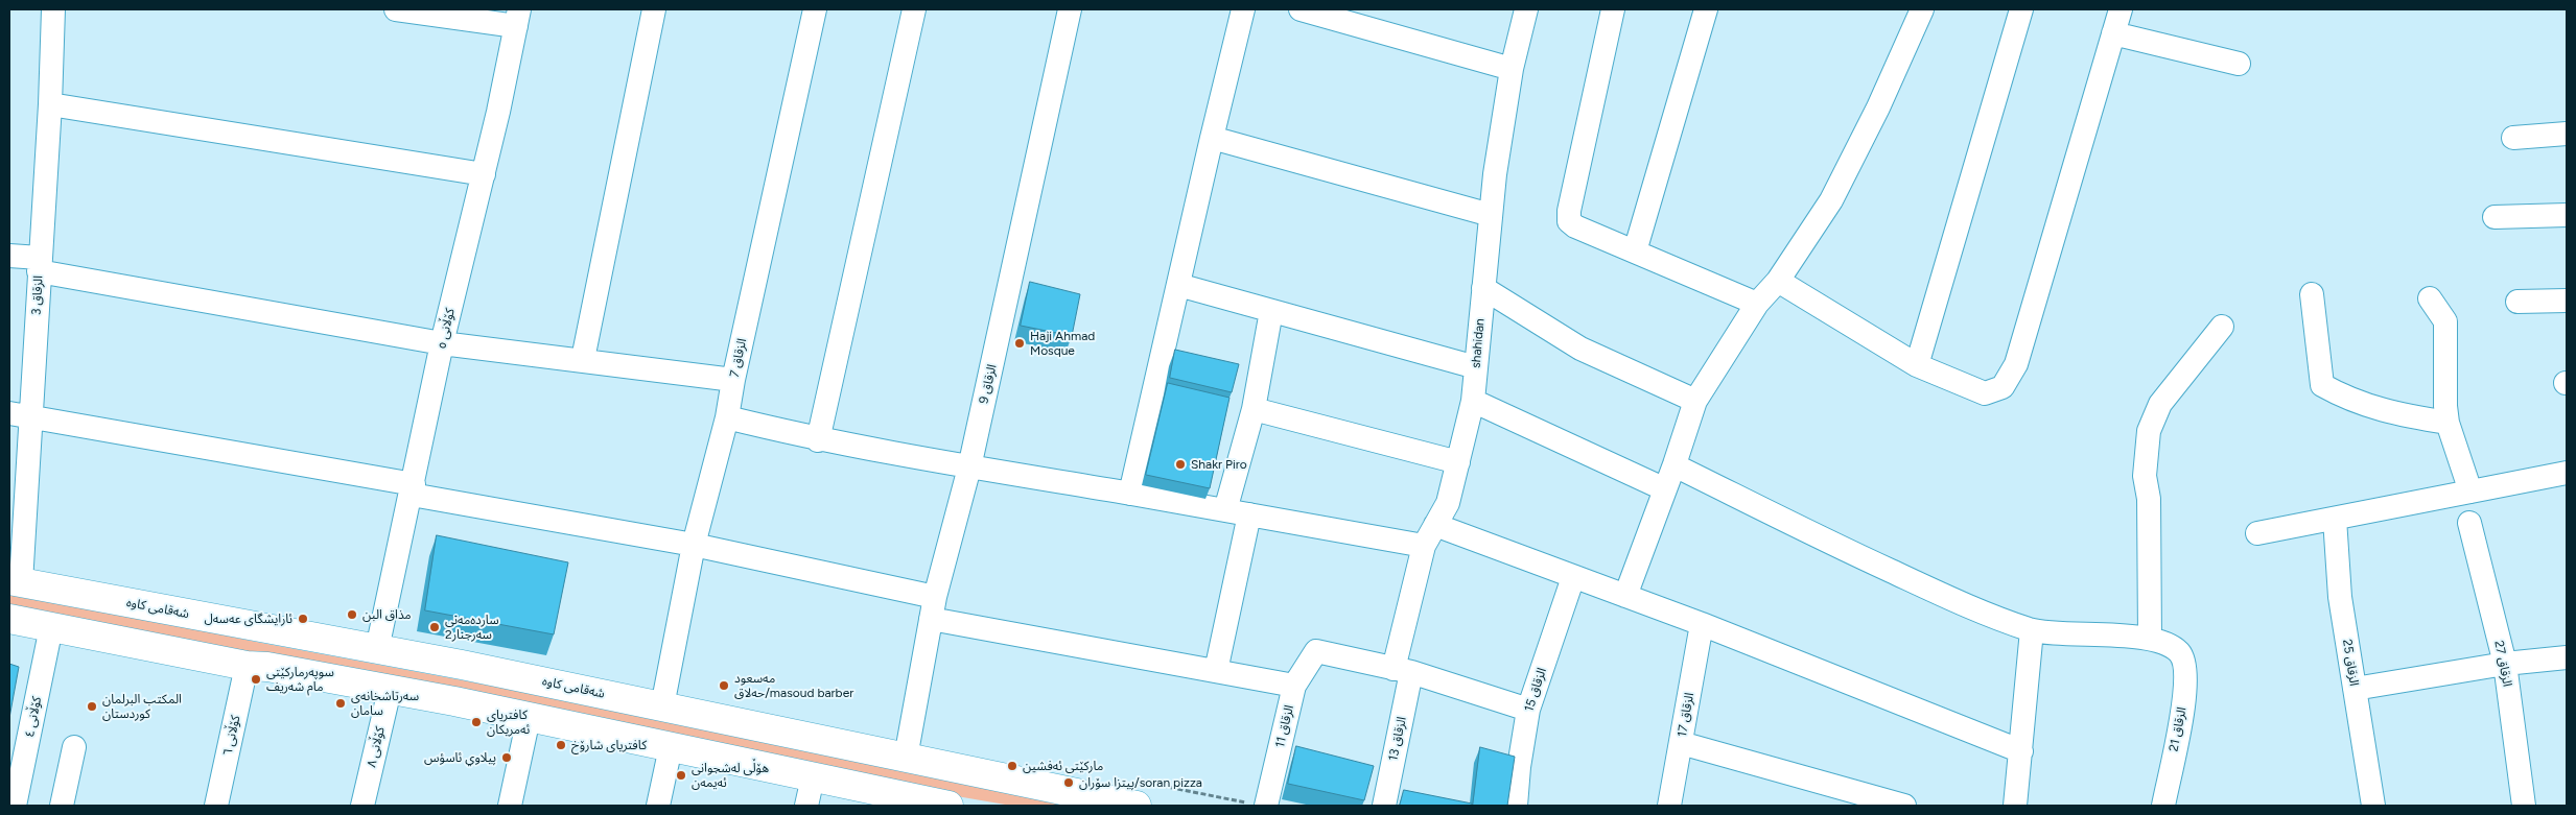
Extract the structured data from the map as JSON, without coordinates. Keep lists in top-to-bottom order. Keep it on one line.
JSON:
{"streets":{"main road":["شەقامی کاوە"],"street":["الزقاق 3","کۆڵانی ٥","shahidan","الزقاق 7","الزقاق 9","الزقاق 25","الزقاق 27","الزقاق 15","الزقاق 17","کۆڵانی ٤","الزقاق 11","الزقاق 21","کۆڵانی ٦","الزقاق 13","کۆڵانی ٨"]},"crossings":[["الزقاق 3","شەقامی کاوە"],["کۆڵانی ٥","شەقامی کاوە"],["shahidan","الزقاق 11"],["shahidan","الزقاق 13"],["الزقاق 7","شەقامی کاوە"],["الزقاق 9","شەقامی کاوە"],["الزقاق 11","الزقاق 13"]],"places":["Haji Ahmad Mosque","Shakr Piro","مذاق البن","ئارايشگاى عەسەل","ساردەمەنی سەرجنار2","سوپەرمارکێتی مام شەریف","مەسعود حەلاق/masoud barber","سەرتاشخانەی سامان","المکتب البرلمان کوردستان","کافتریای ئەمریکان","کافتریای شارۆخ","پيلاوي ئاسؤس","مارکێتی ئەفشین","هۆڵی لەشجوانی ئەیمەن","پیتزا سۆران/soran pizza"]}
